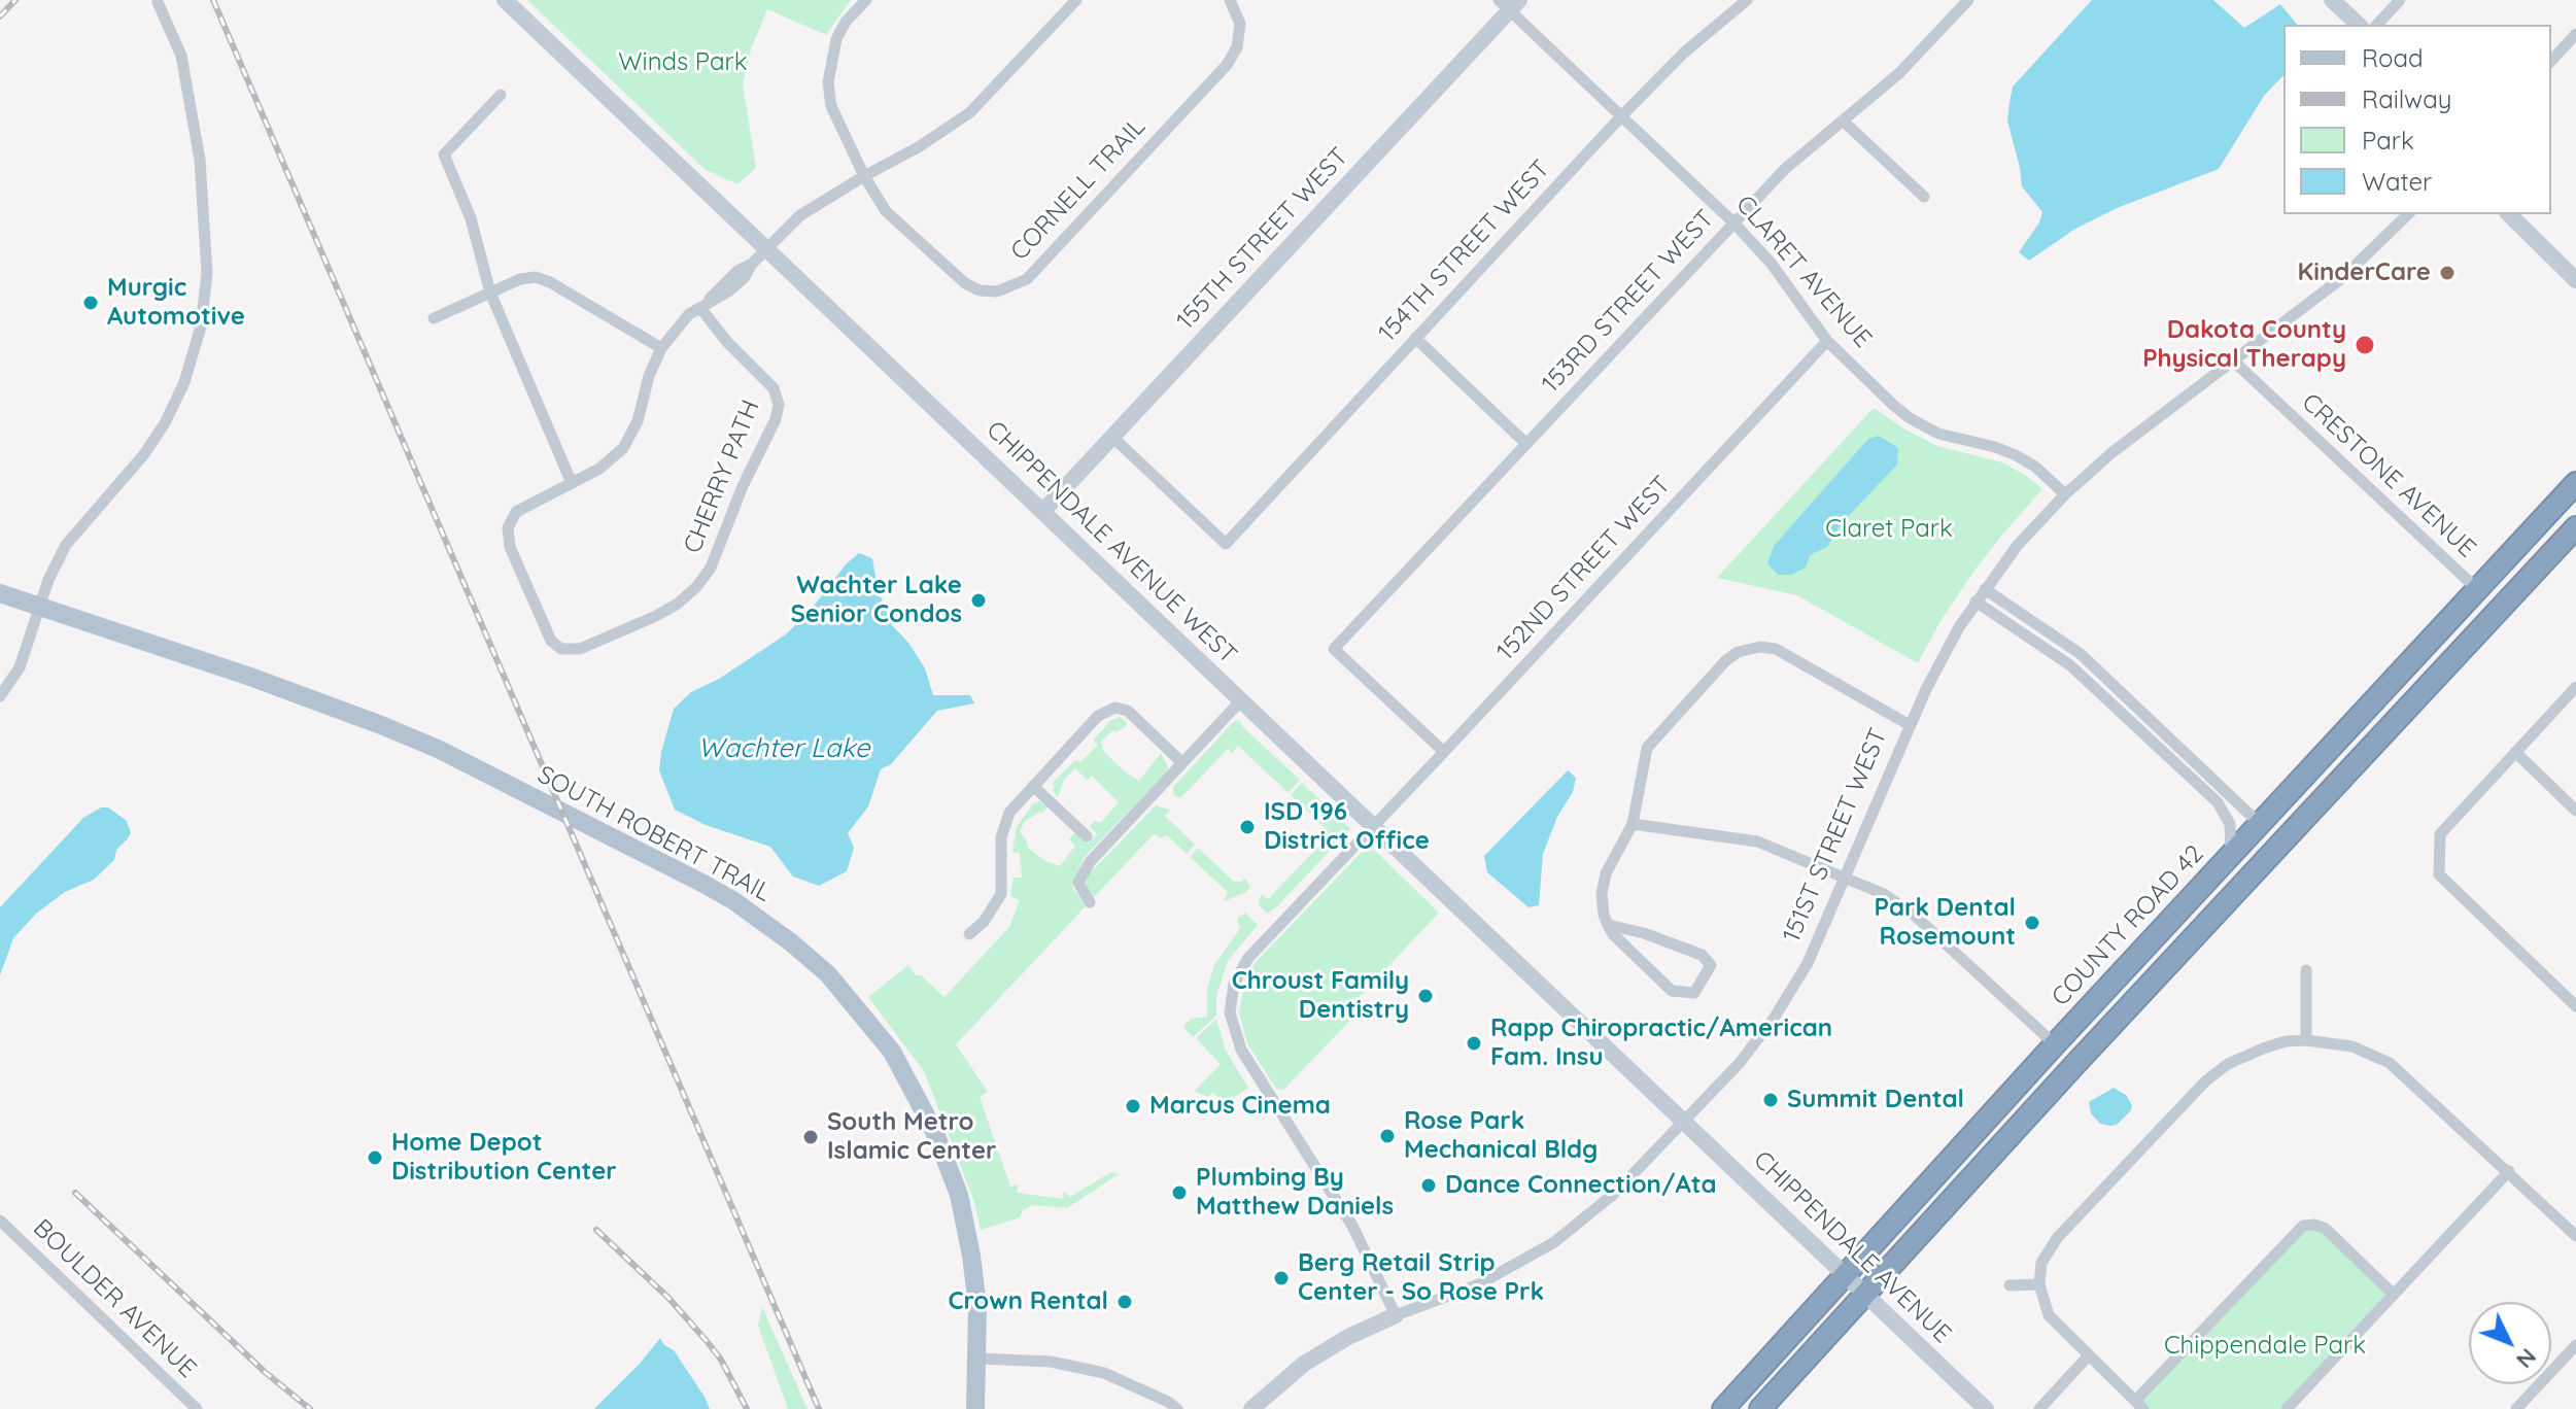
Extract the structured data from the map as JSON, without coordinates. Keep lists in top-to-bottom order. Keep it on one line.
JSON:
{"streets":{"highway":["COUNTY ROAD 42"],"main road":["SOUTH ROBERT TRAIL"],"street":["CORNELL TRAIL","155TH STREET WEST","154TH STREET WEST","CLARET AVENUE","153RD STREET WEST","CRESTONE AVENUE","CHERRY PATH","CHIPPENDALE AVENUE WEST","152ND STREET WEST","151ST STREET WEST","CHIPPENDALE AVENUE","BOULDER AVENUE"]},"crossings":[["155TH STREET WEST","154TH STREET WEST"],["155TH STREET WEST","CLARET AVENUE"],["155TH STREET WEST","CHIPPENDALE AVENUE WEST"],["154TH STREET WEST","CLARET AVENUE"],["CLARET AVENUE","153RD STREET WEST"],["CLARET AVENUE","152ND STREET WEST"],["CLARET AVENUE","151ST STREET WEST"],["153RD STREET WEST","152ND STREET WEST"],["CRESTONE AVENUE","151ST STREET WEST"],["CRESTONE AVENUE","COUNTY ROAD 42"],["CHIPPENDALE AVENUE WEST","152ND STREET WEST"],["CHIPPENDALE AVENUE WEST","151ST STREET WEST"],["CHIPPENDALE AVENUE WEST","CHIPPENDALE AVENUE"],["152ND STREET WEST","151ST STREET WEST"],["151ST STREET WEST","CHIPPENDALE AVENUE"],["COUNTY ROAD 42","CHIPPENDALE AVENUE"]],"water":["Wachter Lake"],"parks":["Winds Park","Claret Park","Chippendale Park"],"places":["KinderCare","Murgic Automotive","Dakota County Physical Therapy","Wachter Lake Senior Condos","ISD 196 District Office","Park Dental Rosemount","Chroust Family Dentistry","Rapp Chiropractic/American Fam. Insu","Summit Dental","Marcus Cinema","Rose Park Mechanical Bldg","South Metro Islamic Center","Home Depot Distribution Center","Dance Connection/Ata","Plumbing By Matthew Daniels","Berg Retail Strip Center - So Rose Prk","Crown Rental"],"legend":["Road","Railway","Park","Water"],"north":"bottom right"}
